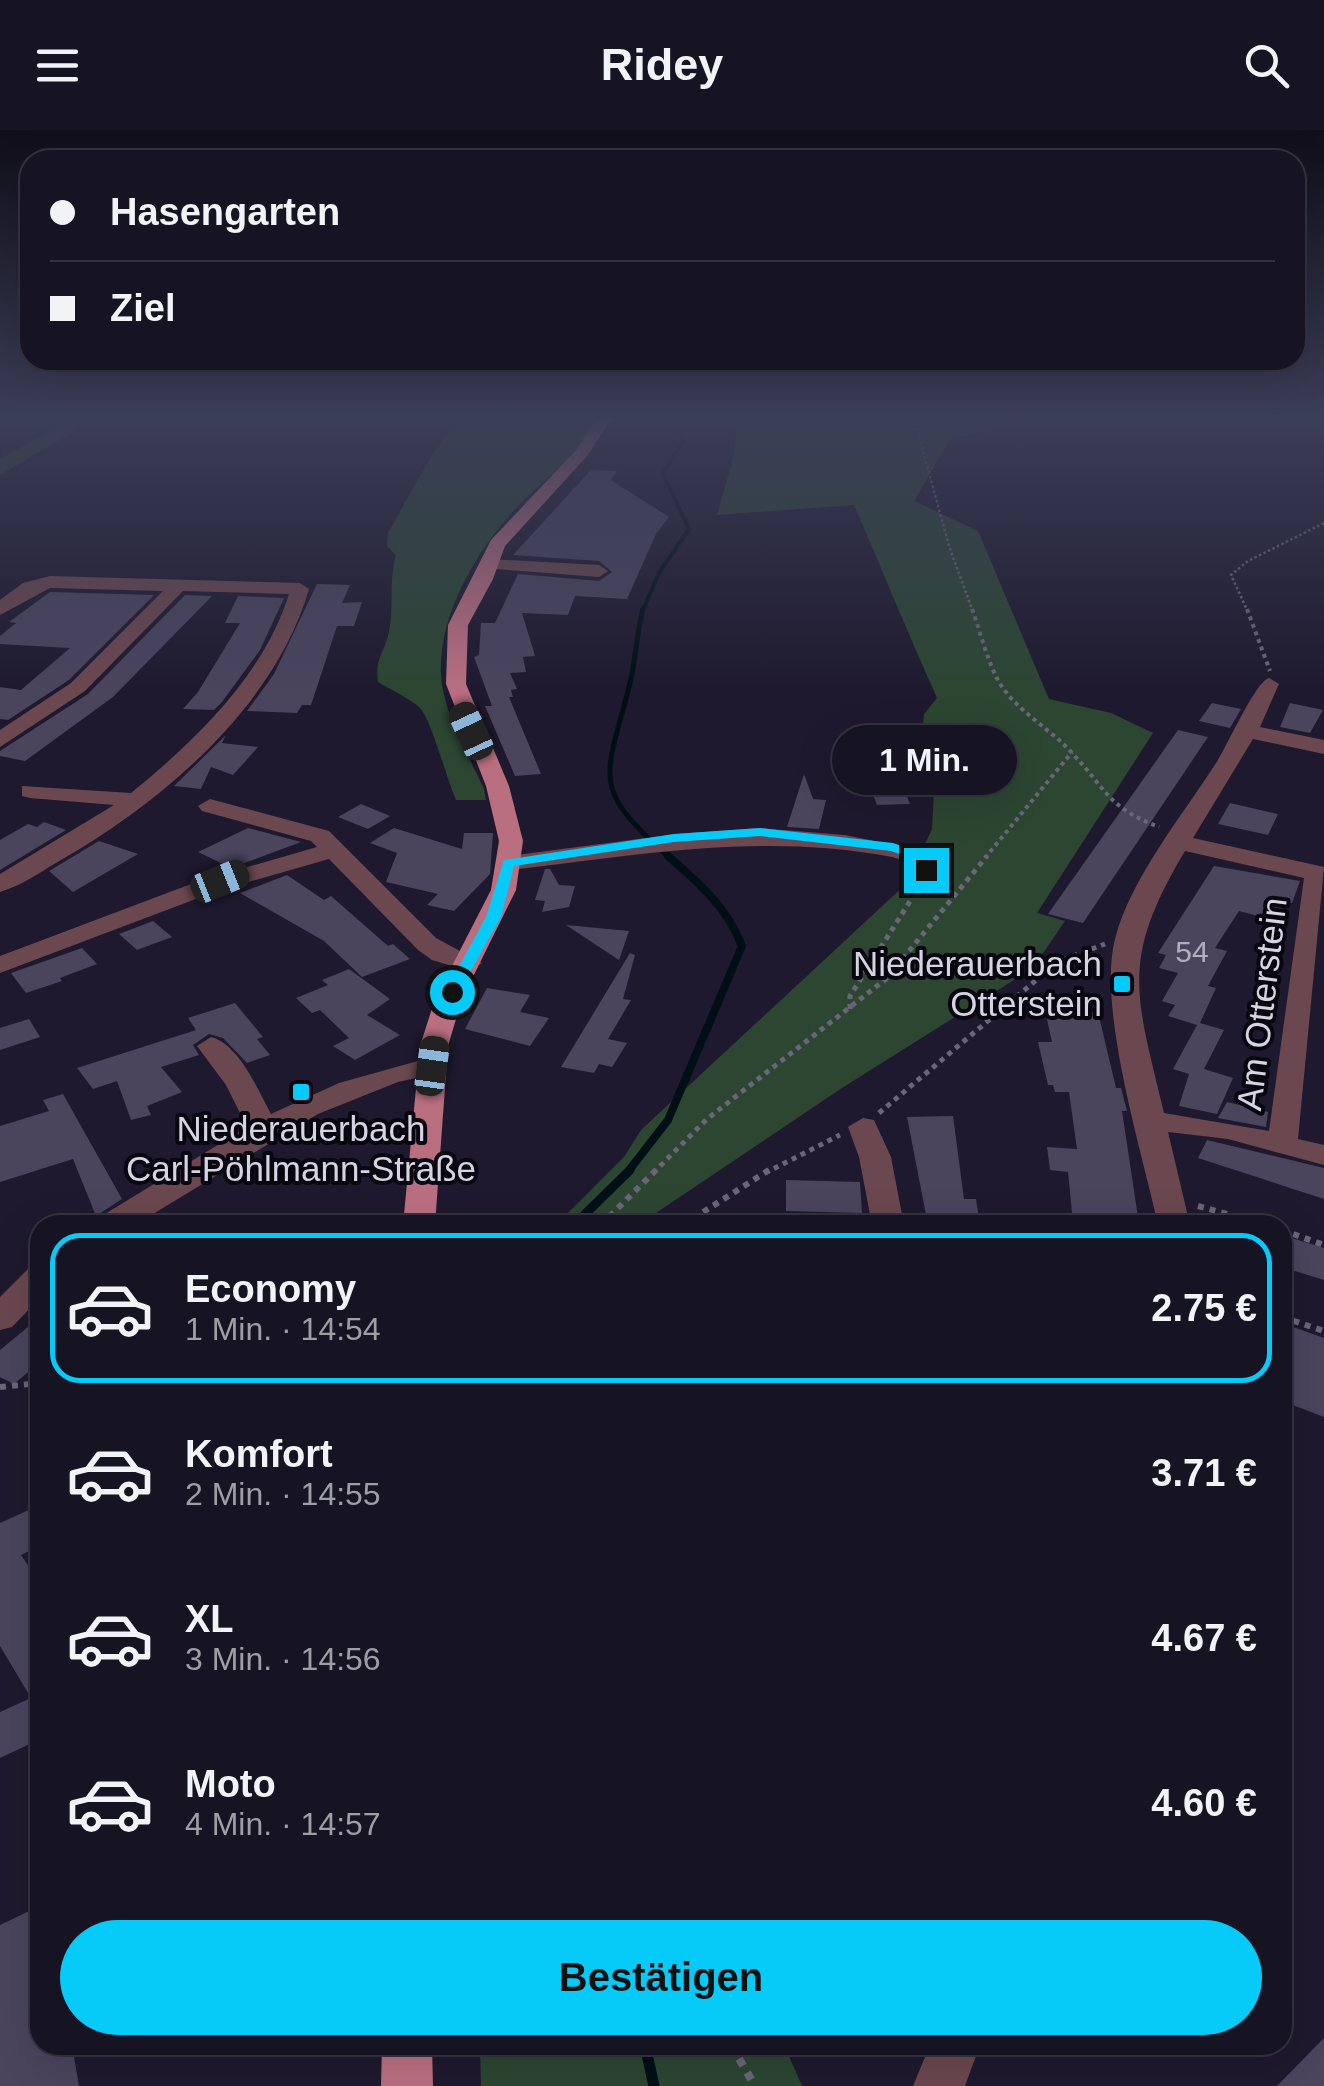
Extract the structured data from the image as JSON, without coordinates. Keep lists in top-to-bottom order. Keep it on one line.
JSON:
{"streets":{"street":["Am Otterstein"]},"places":{"transit":["Niederauerbach Otterstein","Niederauerbach Carl-Pöhlmann-Straße"]},"house_numbers":["54"],"page":{"header":"Ridey","banner":["Hasengarten","Ziel"],"bubble":"1 Min.","list":[{"name":"Economy","note":"1 Min. · 14:54","value":"2.75 €"},{"name":"Komfort","note":"2 Min. · 14:55","value":"3.71 €"},{"name":"XL","note":"3 Min. · 14:56","value":"4.67 €"},{"name":"Moto","note":"4 Min. · 14:57","value":"4.60 €"}],"buttons":"Bestätigen"}}
